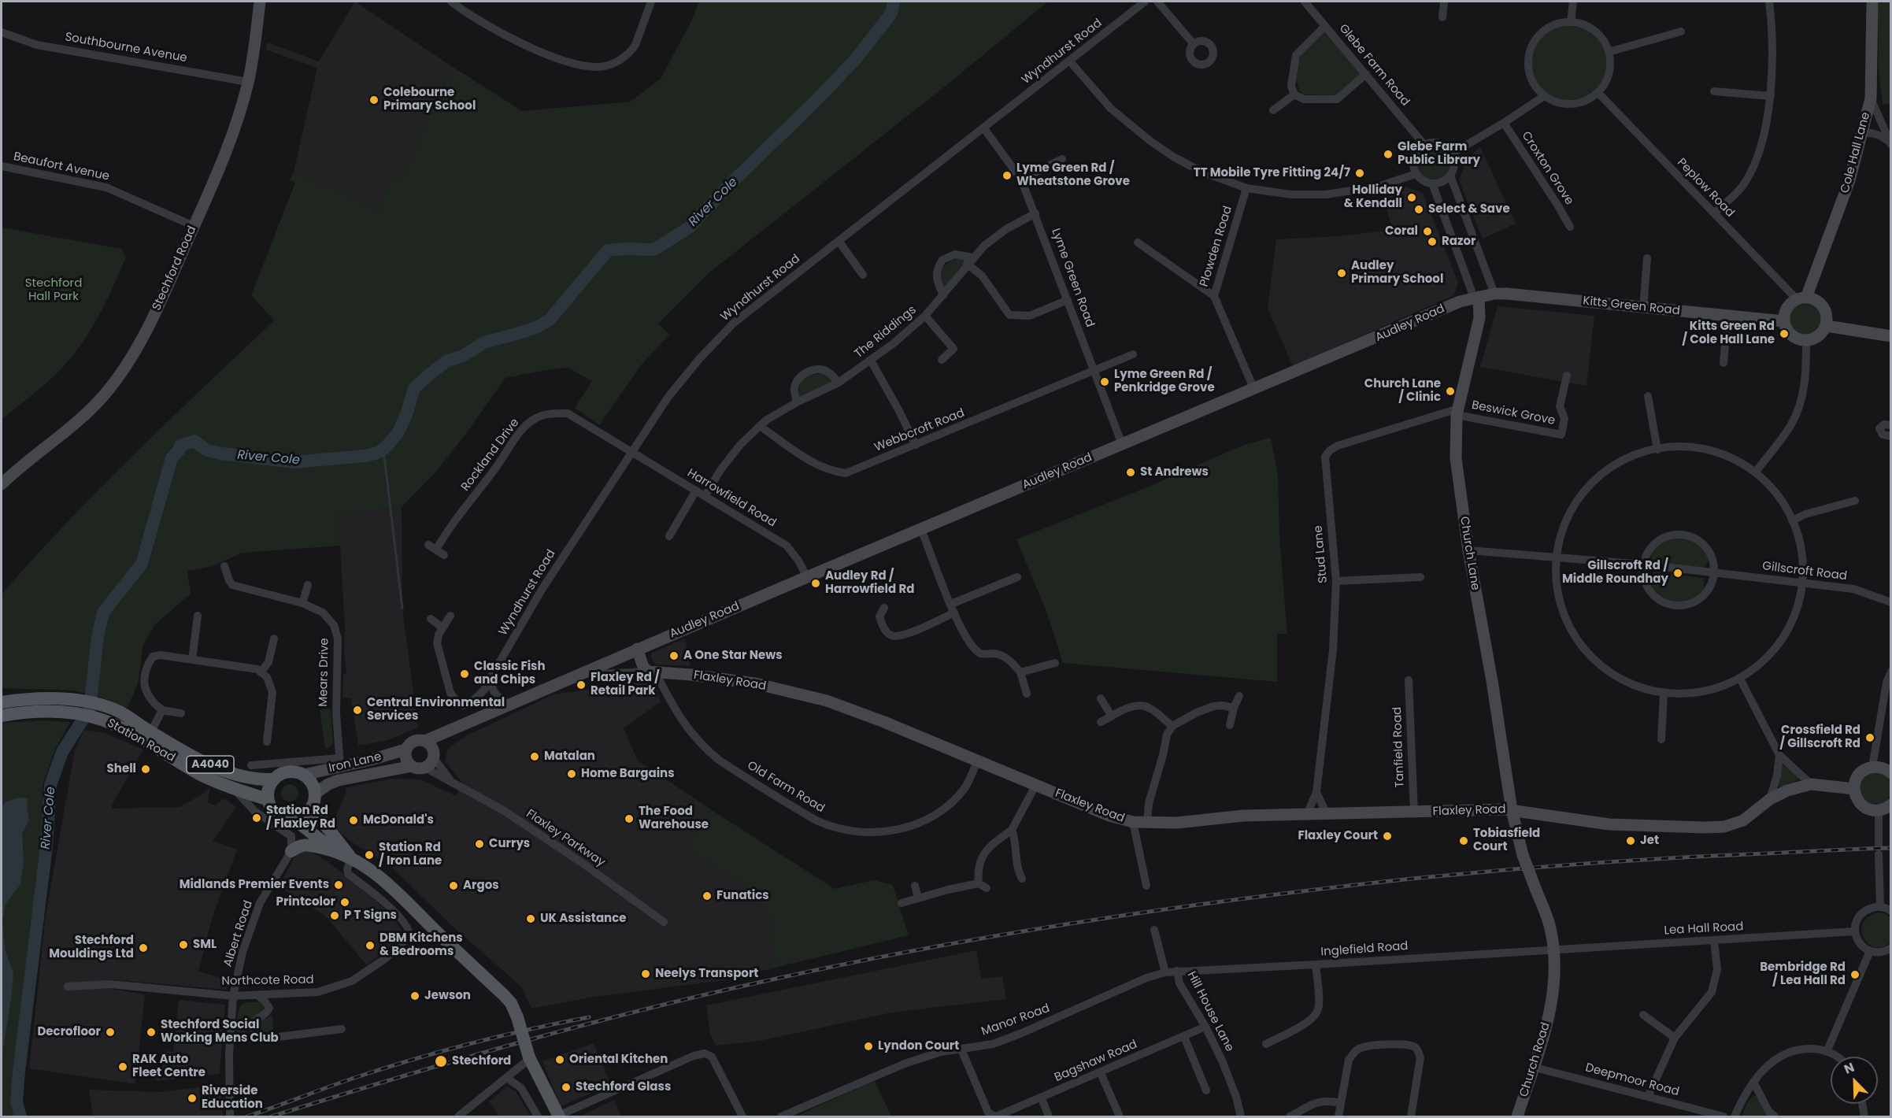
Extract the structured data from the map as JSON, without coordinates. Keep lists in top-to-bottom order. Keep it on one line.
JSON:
{"streets":{"main road":["Station Road","A4040"],"street":["Southbourne Avenue","Wyndhurst Road","Glebe Farm Road","Cole Hall Lane","Beaufort Avenue","Croxton Grove","Peplow Road","Plowden Road","Stechford Road","Lyme Green Road","Kitts Green Road","Audley Road","The Riddings","Beswick Grove","Webbcroft Road","Rockland Drive","Harrowfield Road","Church Lane","Stud Lane","Gillscroft Road","Mears Drive","Flaxley Road","Tanfield Road","Iron Lane","Old Farm Road","Flaxley Parkway","Lea Hall Road","Albert Road","Inglefield Road","Northcote Road","Hill House Lane","Manor Road","Church Road","Bagshaw Road","Deepmoor Road"]},"crossings":[["Southbourne Avenue","Stechford Road"],["Wyndhurst Road","Lyme Green Road"],["Wyndhurst Road","Rockland Drive"],["Wyndhurst Road","Harrowfield Road"],["Cole Hall Lane","Peplow Road"],["Cole Hall Lane","Kitts Green Road"],["Beaufort Avenue","Stechford Road"],["Peplow Road","Kitts Green Road"],["Plowden Road","Audley Road"],["Lyme Green Road","Audley Road"],["Lyme Green Road","The Riddings"],["Lyme Green Road","Webbcroft Road"],["Kitts Green Road","Audley Road"],["Kitts Green Road","Church Lane"],["Audley Road","Harrowfield Road"],["Audley Road","Church Lane"],["The Riddings","Webbcroft Road"],["The Riddings","Harrowfield Road"],["Beswick Grove","Church Lane"],["Beswick Grove","Stud Lane"],["Rockland Drive","Harrowfield Road"],["Church Lane","Stud Lane"],["Church Lane","Gillscroft Road"],["Church Lane","Flaxley Road"],["Church Lane","Church Road"],["Stud Lane","Flaxley Road"],["Mears Drive","Iron Lane"],["Flaxley Road","Tanfield Road"],["Flaxley Road","Old Farm Road"],["Flaxley Road","Church Road"],["Station Road","A4040"],["Station Road","Albert Road"],["Iron Lane","A4040"],["Iron Lane","Flaxley Parkway"],["Lea Hall Road","Inglefield Road"],["Lea Hall Road","Church Road"],["Albert Road","Northcote Road"],["Inglefield Road","Hill House Lane"],["Inglefield Road","Manor Road"],["Inglefield Road","Church Road"],["Hill House Lane","Manor Road"],["Hill House Lane","Bagshaw Road"],["Church Road","Deepmoor Road"]],"water":["River Cole"],"parks":["Stechford Hall Park"],"places":["Colebourne Primary School","Glebe Farm Public Library","TT Mobile Tyre Fitting 24/7","Lyme Green Rd / Wheatstone Grove","Holliday & Kendall","Select & Save","Coral","Razor","Audley Primary School","Kitts Green Rd / Cole Hall Lane","Lyme Green Rd / Penkridge Grove","Church Lane / Clinic","St Andrews","Gillscroft Rd / Middle Roundhay","Audley Rd / Harrowfield Rd","A One Star News","Classic Fish and Chips","Flaxley Rd / Retail Park","Central Environmental Services","Crossfield Rd / Gillscroft Rd","Matalan","Shell","Home Bargains","Station Rd / Flaxley Rd","The Food Warehouse","McDonald's","Flaxley Court","Tobiasfield Court","Jet","Currys","Station Rd / Iron Lane","Midlands Premier Events","Argos","Funatics","Printcolor","P T Signs","UK Assistance","SML","DBM Kitchens & Bedrooms","Stechford Mouldings Ltd","Neelys Transport","Bembridge Rd / Lea Hall Rd","Jewson","Decrofloor","Stechford Social Working Mens Club","Lyndon Court","Oriental Kitchen","Stechford","RAK Auto Fleet Centre","Stechford Glass","Riverside Education"],"north":"top left"}
